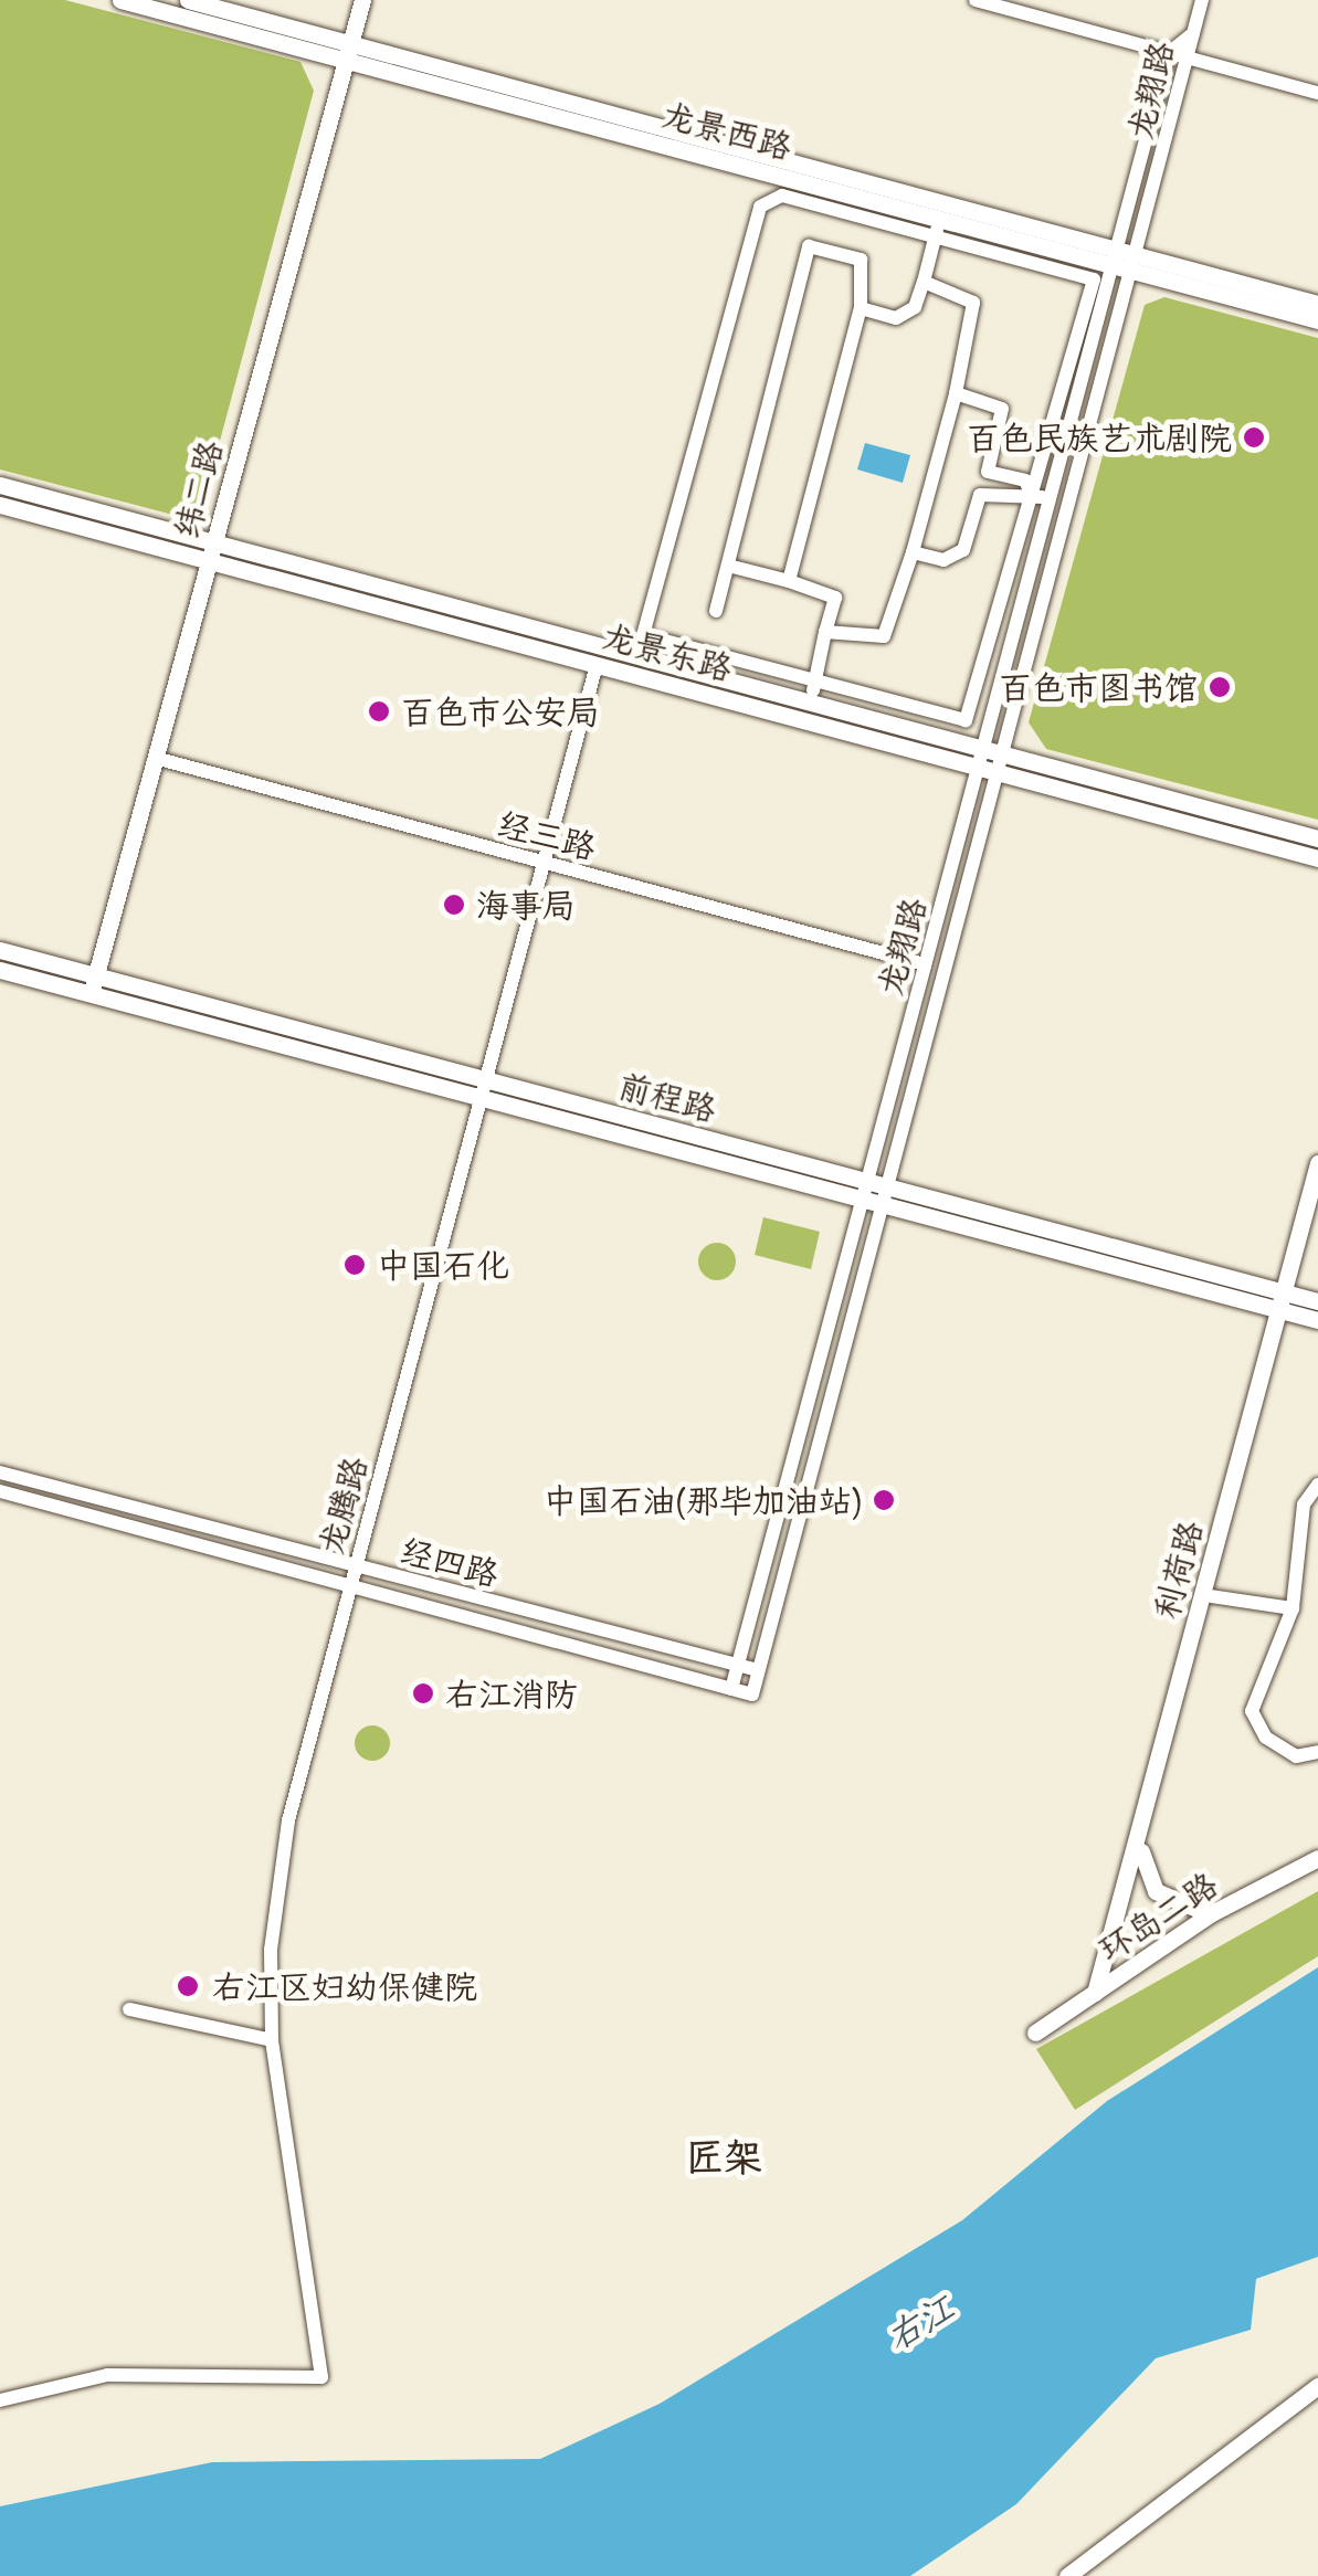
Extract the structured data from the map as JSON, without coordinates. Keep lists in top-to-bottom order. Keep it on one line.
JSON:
{"streets":{"main road":["龙景西路","纬二路","龙景东路","前程路","利荷路","环岛二路"],"street":["龙翔路","经三路","龙腾路","经四路"]},"crossings":[["龙翔路","龙景西路"],["龙翔路","龙景东路"],["龙翔路","经三路"],["龙翔路","前程路"],["龙翔路","经四路"],["龙景西路","纬二路"],["纬二路","龙景东路"],["纬二路","经三路"],["纬二路","前程路"],["龙景东路","龙腾路"],["经三路","龙腾路"],["前程路","龙腾路"],["前程路","利荷路"],["龙腾路","经四路"],["利荷路","环岛二路"]],"districts":["匠架"],"water":["右江"],"places":["百色民族艺术剧院","百色市图书馆","百色市公安局","海事局","中国石化","中国石油(那毕加油站)","右江消防","右江区妇幼保健院"]}
